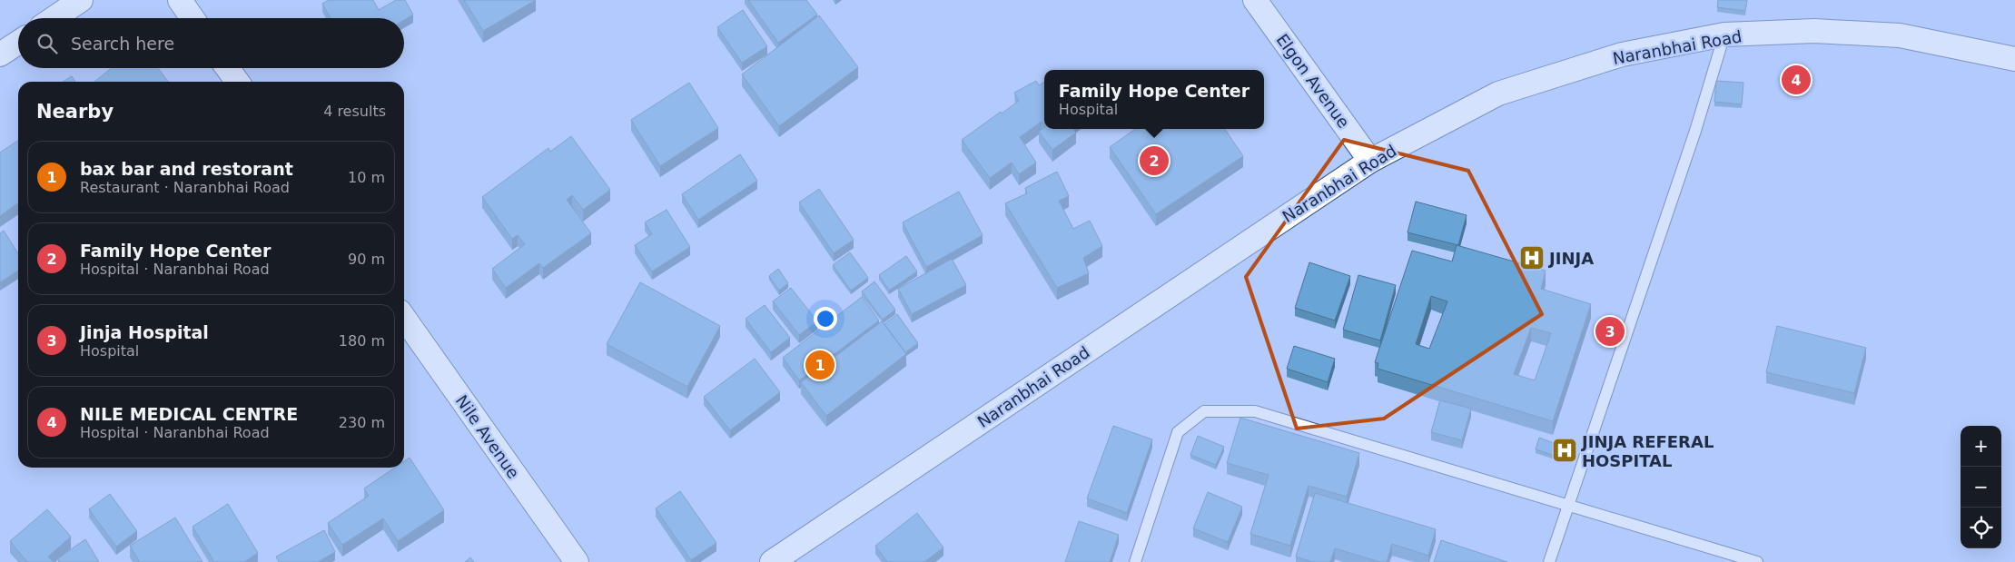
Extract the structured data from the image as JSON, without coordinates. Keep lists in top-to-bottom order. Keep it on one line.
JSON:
{"streets":{"street":["Naranbhai Road","Elgon Avenue","Nile Avenue"]},"crossings":[["Naranbhai Road","Elgon Avenue"]],"places":{"hospital":["JINJA","JINJA REFERAL HOSPITAL"]},"page":{"search":"Search here","pins":["4","2","3","1"],"popup":["Family Hope Center","Hospital"],"heading":["Nearby","4 results"],"list":[{"mark":"1","name":"bax bar and restorant","note":"Restaurant · Naranbhai Road","value":"10 m"},{"mark":"2","name":"Family Hope Center","note":"Hospital · Naranbhai Road","value":"90 m"},{"mark":"3","name":"Jinja Hospital","note":"Hospital","value":"180 m"},{"mark":"4","name":"NILE MEDICAL CENTRE","note":"Hospital · Naranbhai Road","value":"230 m"}],"map_buttons":["+","−"]}}
